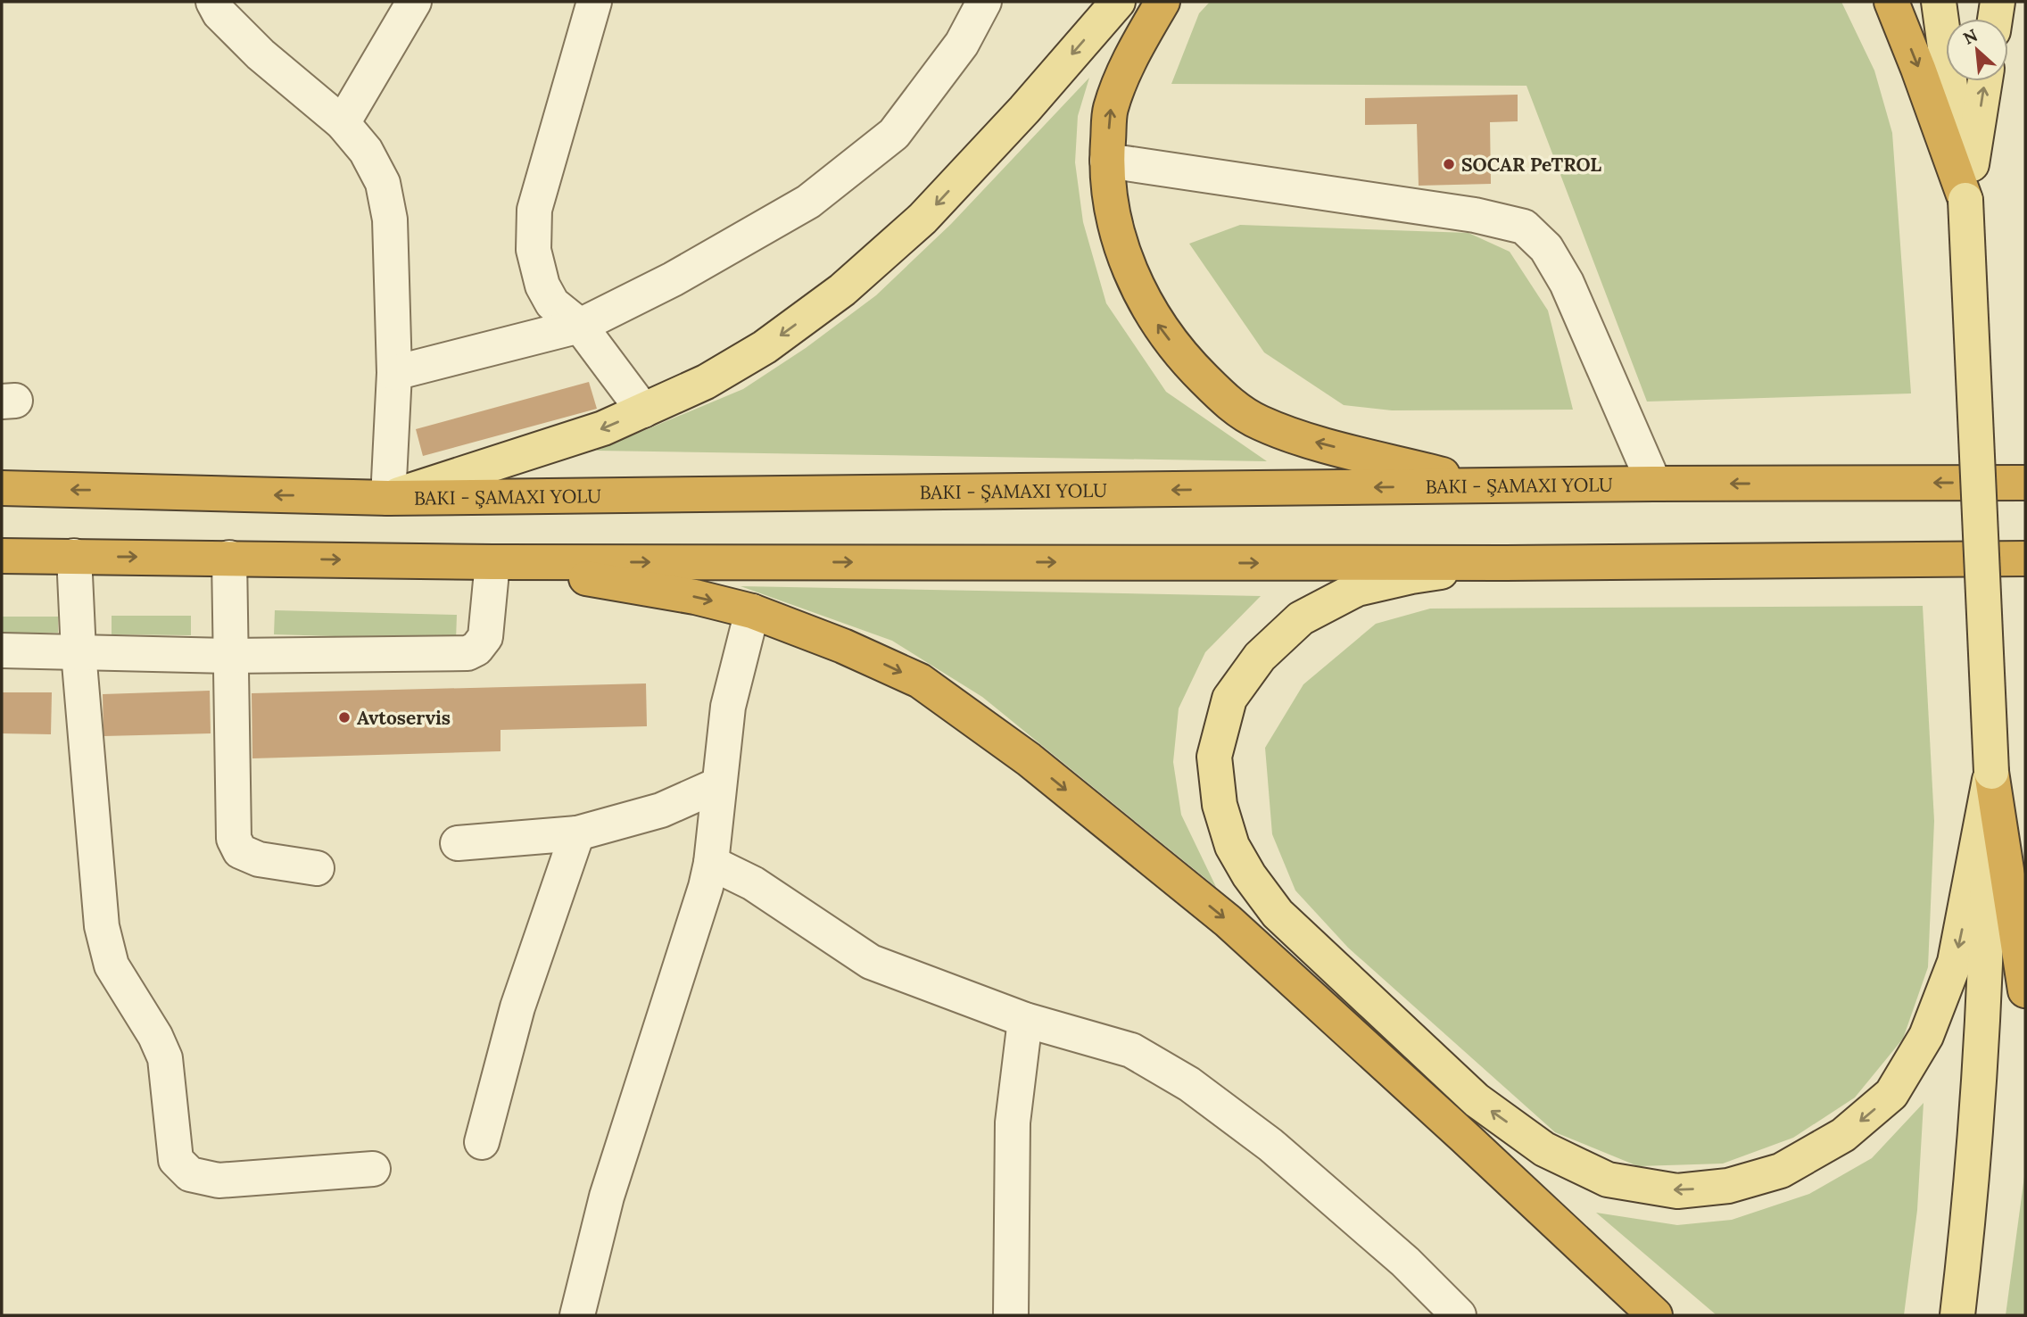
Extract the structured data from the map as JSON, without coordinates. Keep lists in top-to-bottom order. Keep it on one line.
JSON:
{"places":["SOCAR PeTROL","Avtoservis"],"north":"top left"}
